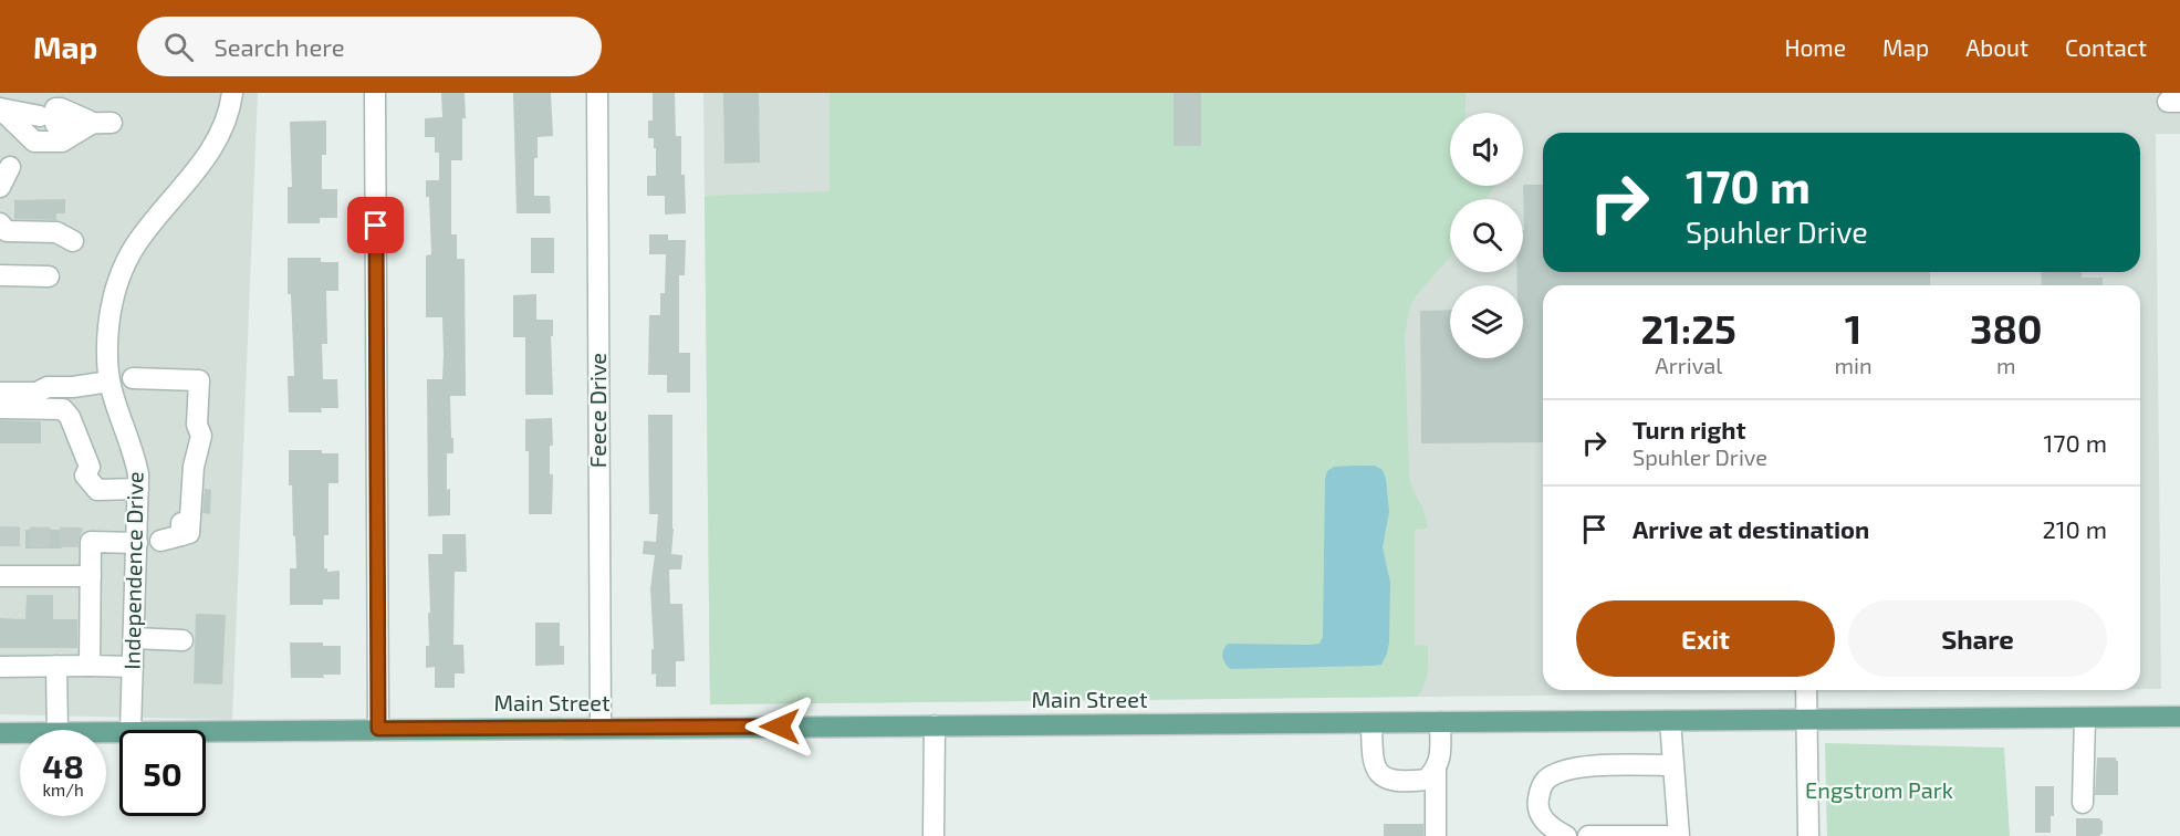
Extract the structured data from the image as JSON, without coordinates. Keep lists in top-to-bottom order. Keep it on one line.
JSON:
{"streets":{"main road":["Main Street"],"street":["Feece Drive","Independence Drive"]},"crossings":[["Feece Drive","Main Street"]],"parks":["Engstrom Park"],"page":{"header":"Map","search":"Search here","nav":["Home","Map","About","Contact"],"turn":["170 m","Spuhler Drive"],"eta":["21:25","Arrival","1","min","380","m"],"list":[{"name":"Turn right","note":"Spuhler Drive","value":"170 m"},{"name":"Arrive at destination","value":"210 m"}],"buttons":["Exit","Share"],"speed":"48 km/h","limit":"50"}}
